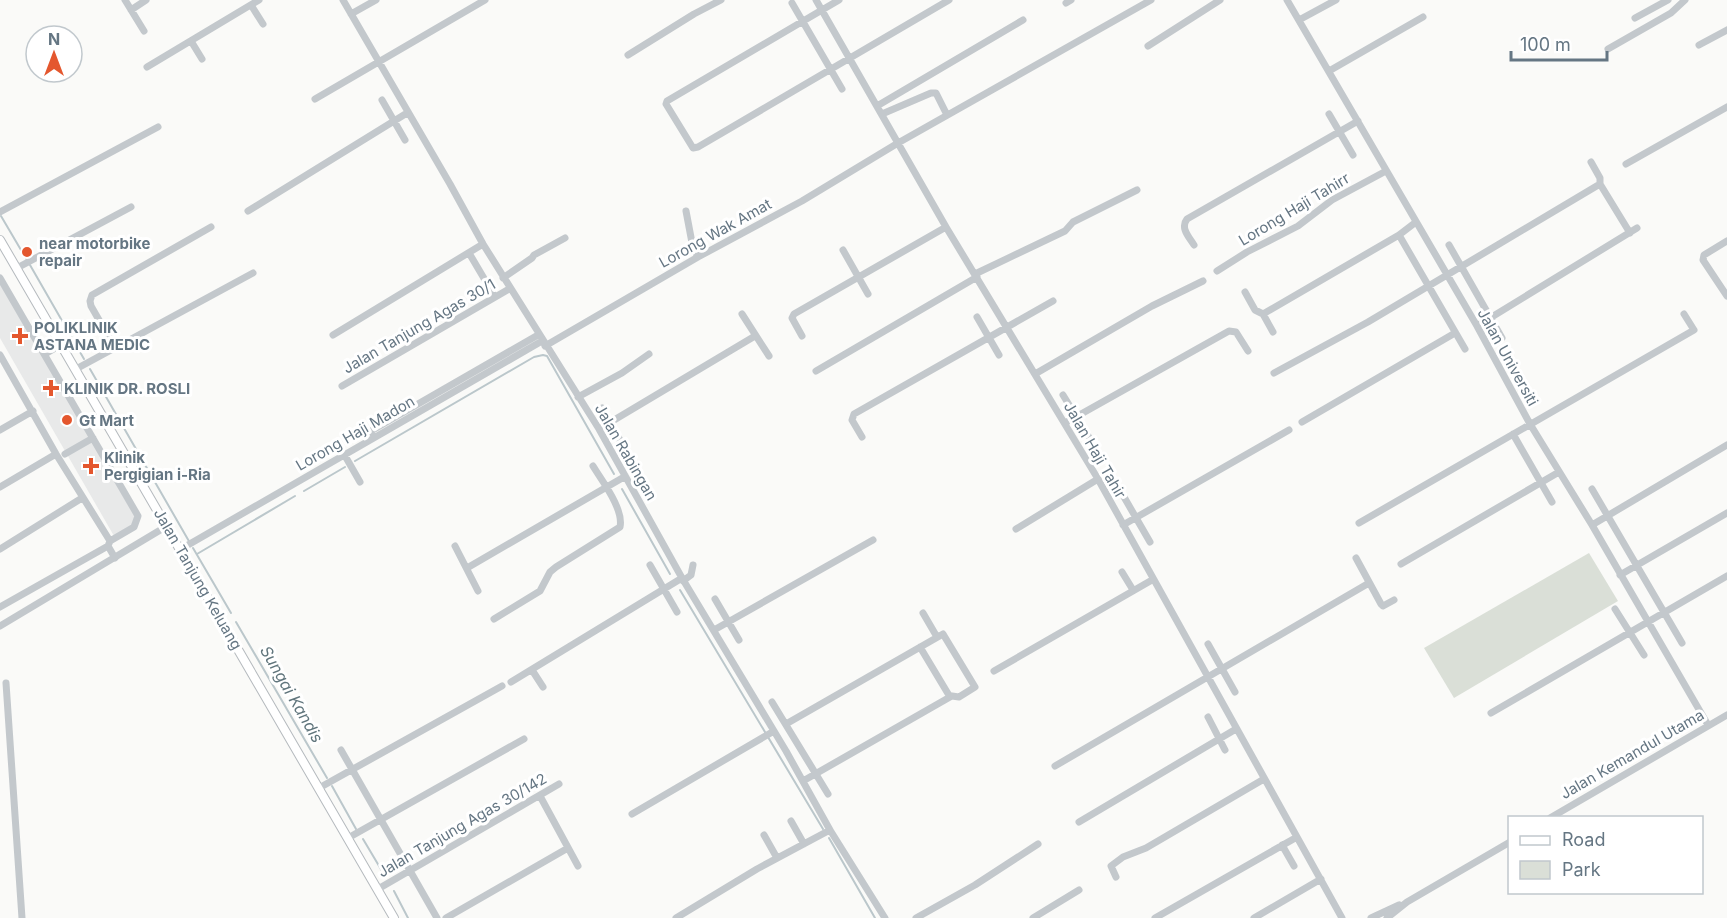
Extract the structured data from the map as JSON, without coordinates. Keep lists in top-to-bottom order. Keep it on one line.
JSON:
{"streets":{"main road":["Jalan Tanjung Keluang"],"street":["Lorong Haji Tahirr","Lorong Wak Amat","Jalan Tanjung Agas 30/1","Jalan Universiti","Lorong Haji Madon","Jalan Haji Tahir","Jalan Rabingan","Jalan Kemandul Utama","Jalan Tanjung Agas 30/142"]},"crossings":[["Lorong Haji Tahirr","Jalan Universiti"],["Lorong Wak Amat","Lorong Haji Madon"],["Lorong Wak Amat","Jalan Haji Tahir"],["Lorong Wak Amat","Jalan Rabingan"],["Jalan Tanjung Agas 30/1","Jalan Rabingan"],["Jalan Universiti","Jalan Kemandul Utama"],["Lorong Haji Madon","Jalan Tanjung Keluang"],["Jalan Tanjung Keluang","Jalan Tanjung Agas 30/142"]],"water":["Sungai Kandis"],"places":{"other":["near motorbike repair","Gt Mart"],"health":["POLIKLINIK ASTANA MEDIC","KLINIK DR. ROSLI","Klinik Pergigian i-Ria"]},"legend":["Road","Park"],"scale_bar":"100 m","north":"top"}
